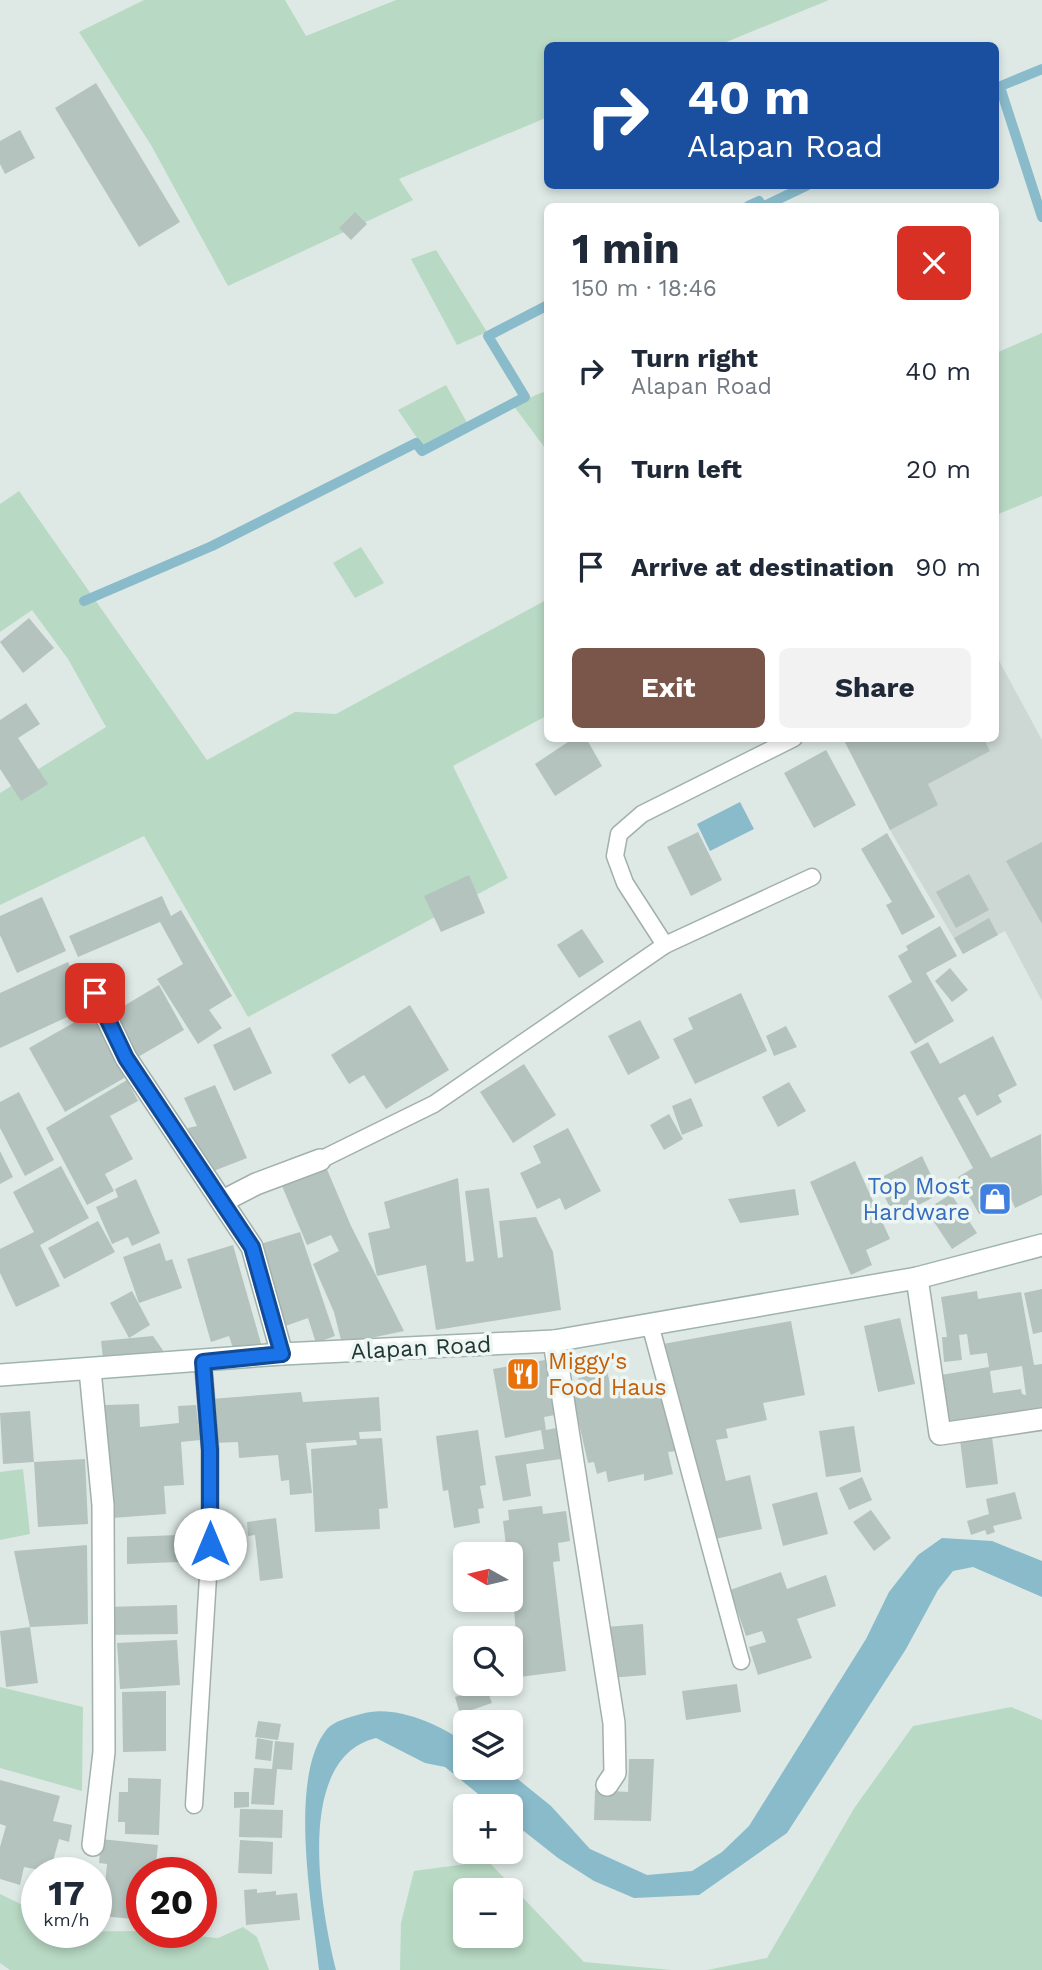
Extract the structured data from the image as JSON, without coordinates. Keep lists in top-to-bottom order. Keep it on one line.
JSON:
{"streets":{"street":["Alapan Road"]},"places":{"shop":["Top Most Hardware"],"restaurant":["Miggy's Food Haus"]},"north":"left","page":{"turn":["40 m","Alapan Road"],"heading":["1 min","150 m · 18:46"],"list":[{"name":"Turn right","note":"Alapan Road","value":"40 m"},{"name":"Turn left","value":"20 m"},{"name":"Arrive at destination","value":"90 m"}],"buttons":["Exit","Share"],"map_buttons":["+","−"],"speed":"17 km/h","limit":"20"}}
